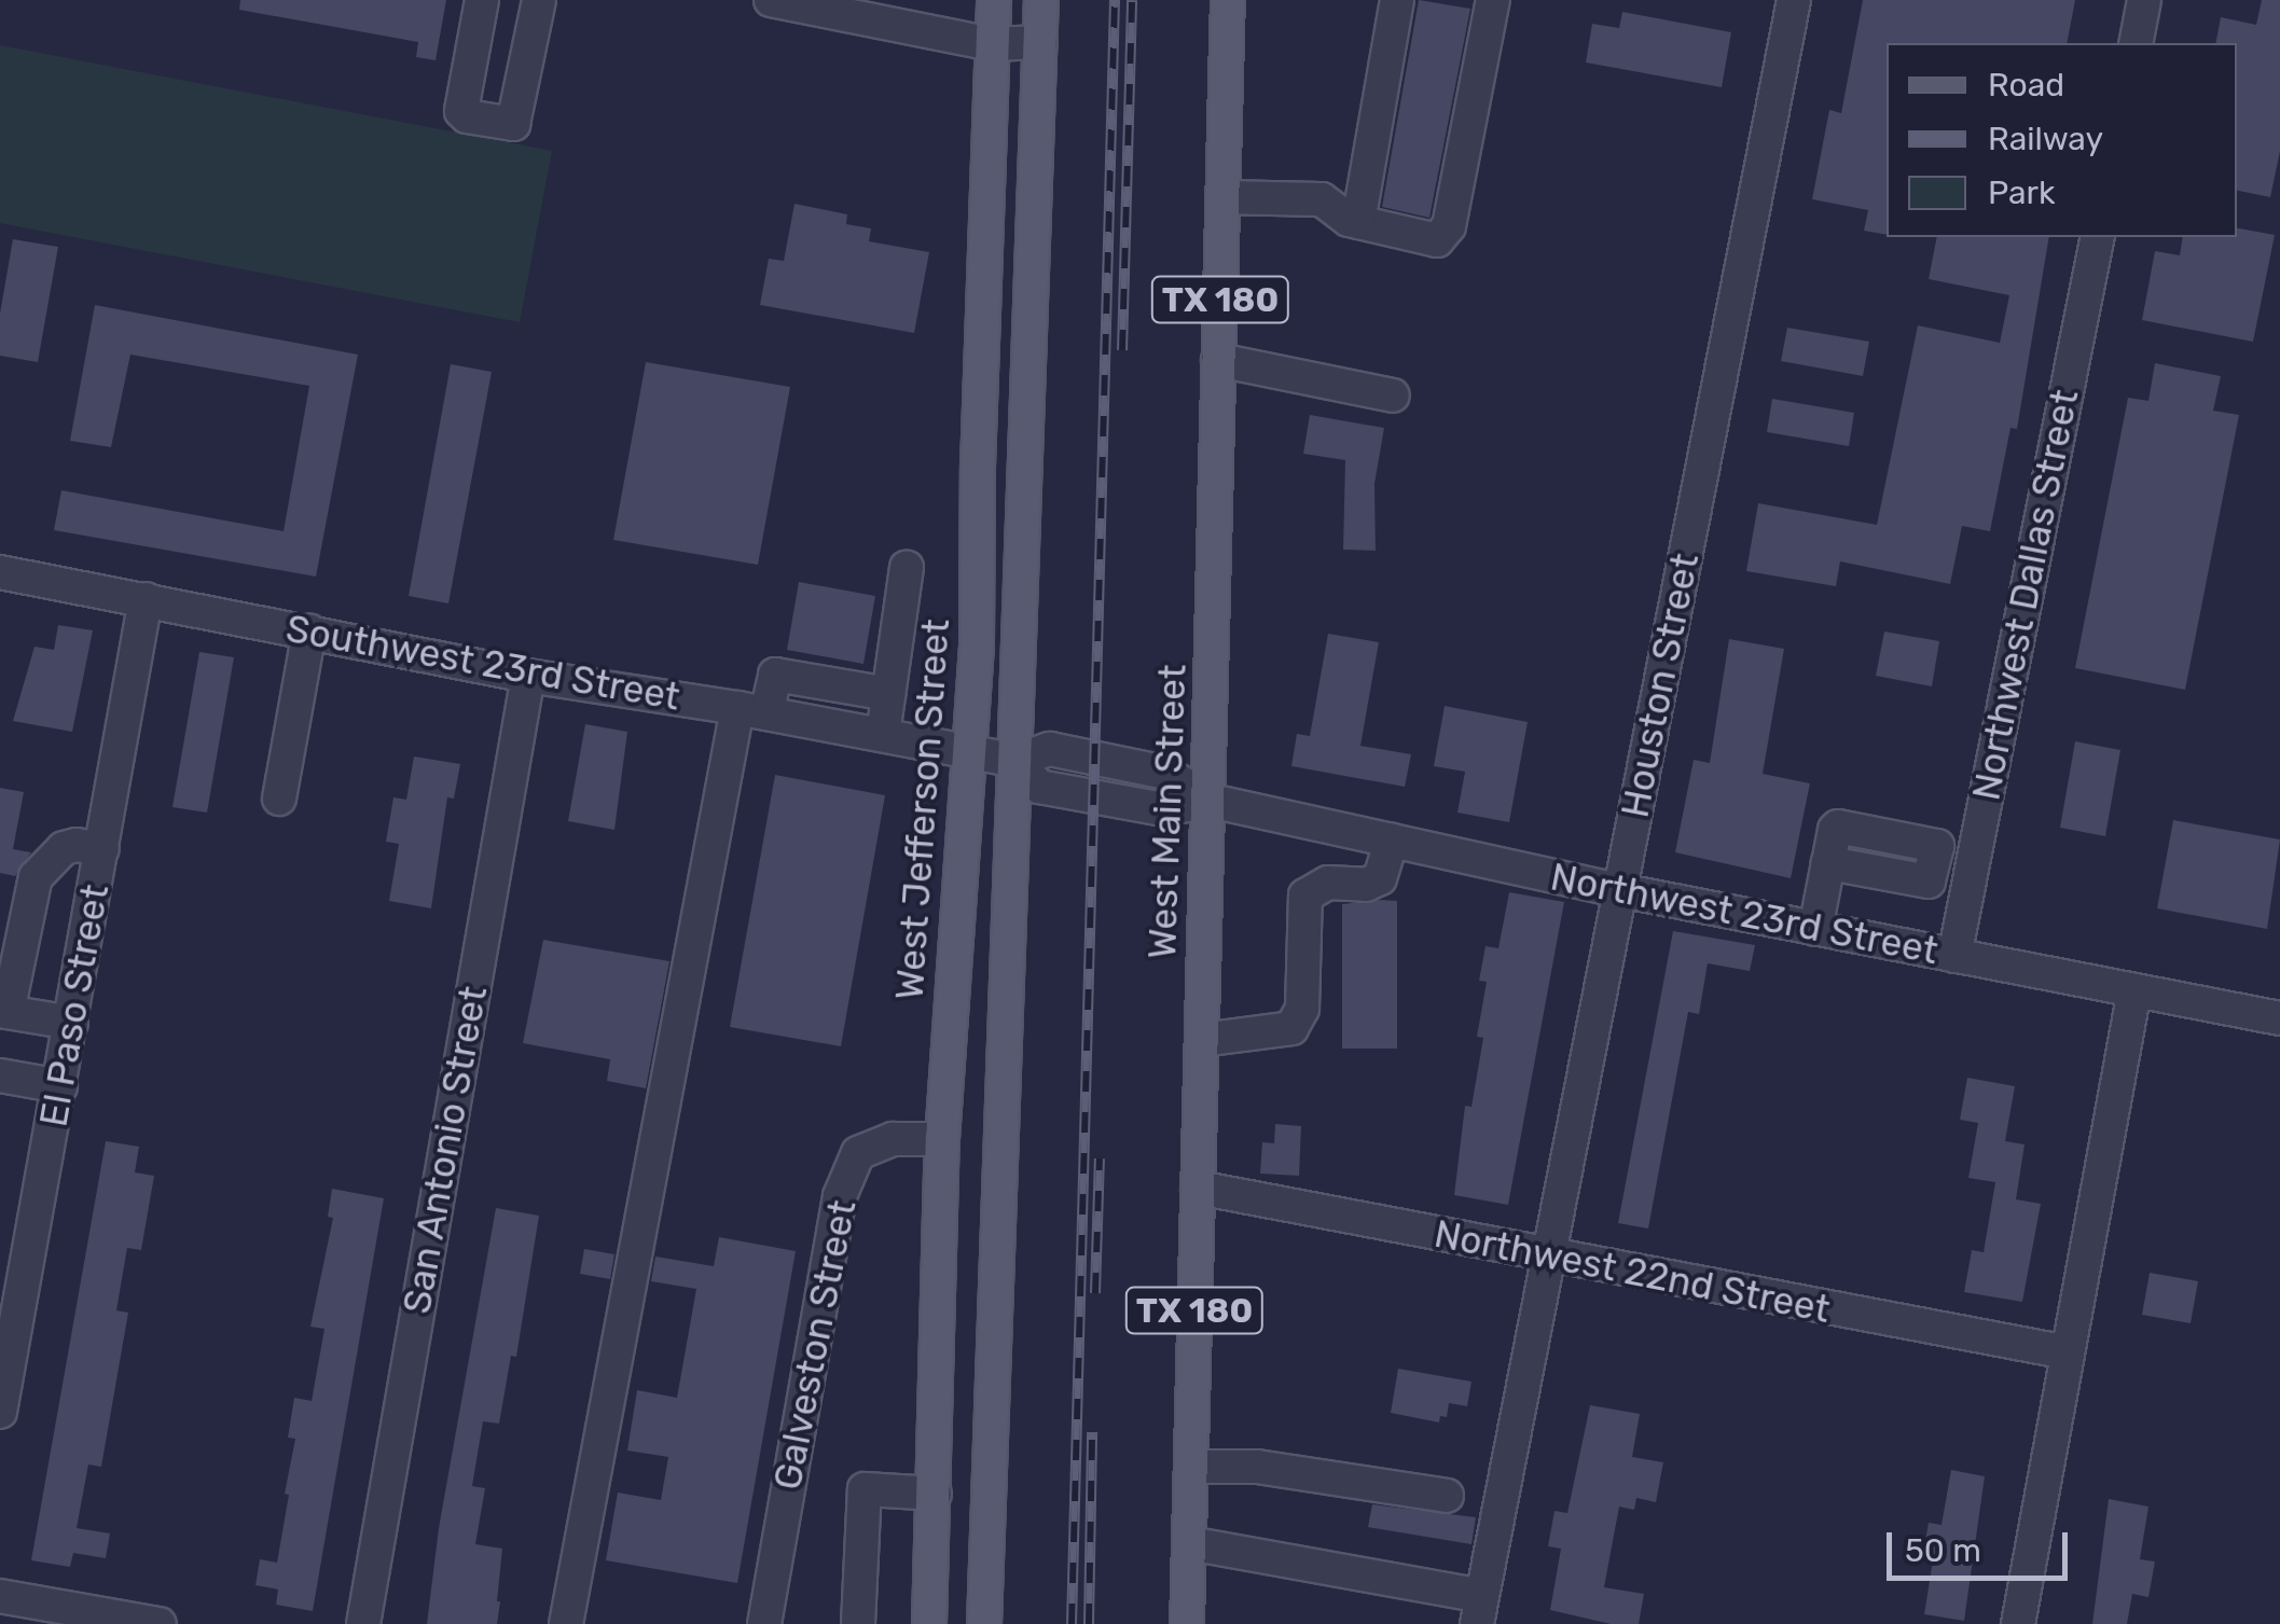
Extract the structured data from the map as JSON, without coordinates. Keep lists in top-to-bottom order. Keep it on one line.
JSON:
{"streets":{"main road":["TX 180","West Jefferson Street","West Main Street"],"street":["Northwest Dallas Street","Southwest 23rd Street","Houston Street","Northwest 23rd Street","El Paso Street","San Antonio Street","Northwest 22nd Street","Galveston Street"]},"crossings":[["Northwest Dallas Street","Northwest 23rd Street"],["Southwest 23rd Street","West Jefferson Street"],["Southwest 23rd Street","Northwest 23rd Street"],["Southwest 23rd Street","El Paso Street"],["Southwest 23rd Street","San Antonio Street"],["Houston Street","Northwest 23rd Street"],["Houston Street","Northwest 22nd Street"],["West Jefferson Street","Northwest 23rd Street"],["West Jefferson Street","Galveston Street"],["West Main Street","Northwest 23rd Street"],["West Main Street","Northwest 22nd Street"]],"legend":["Road","Railway","Park"],"scale_bar":"50 m"}
